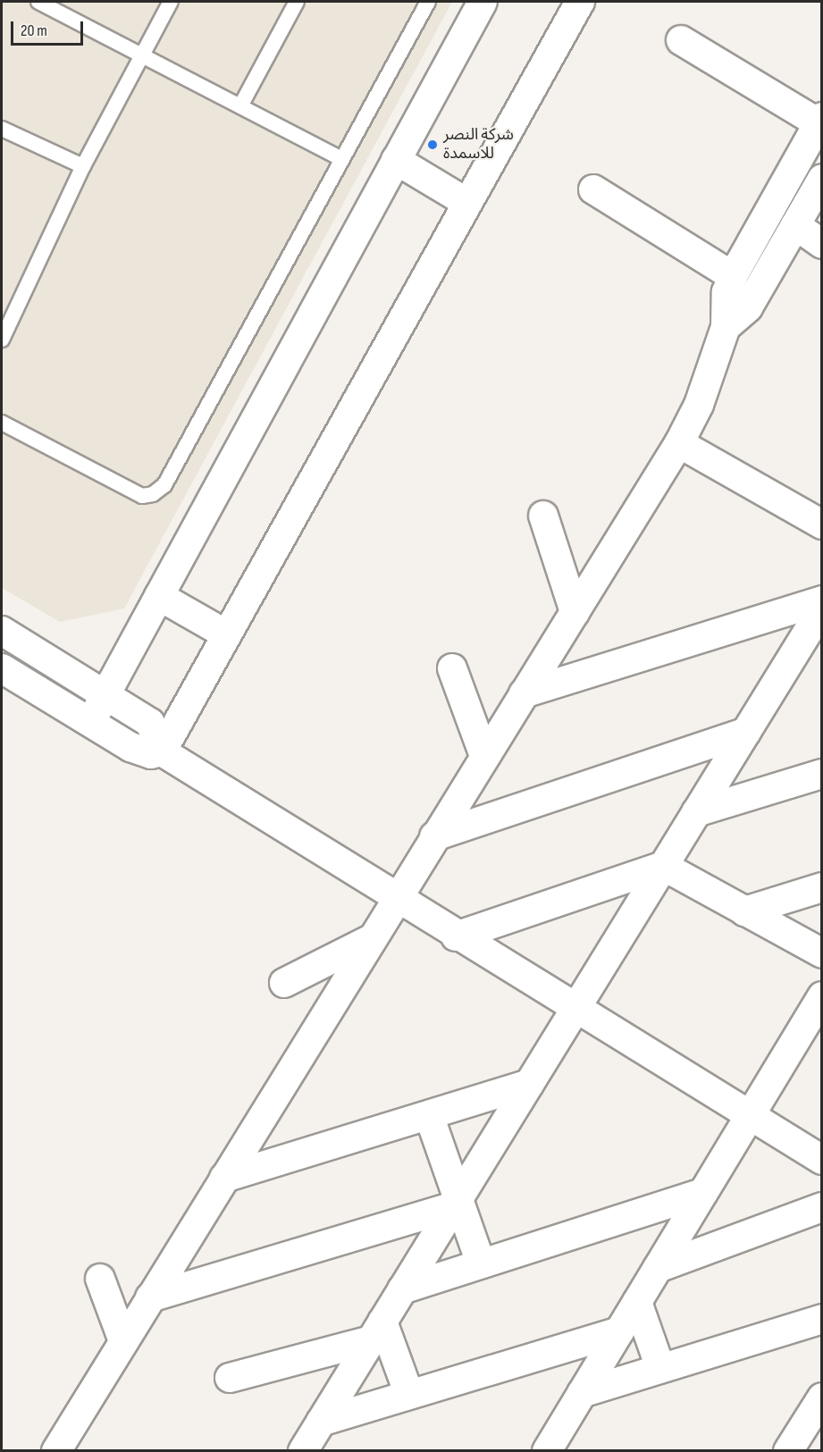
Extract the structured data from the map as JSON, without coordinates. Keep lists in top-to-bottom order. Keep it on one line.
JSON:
{"places":["شركة النصر للاسمدة"],"scale_bar":"20 m"}
